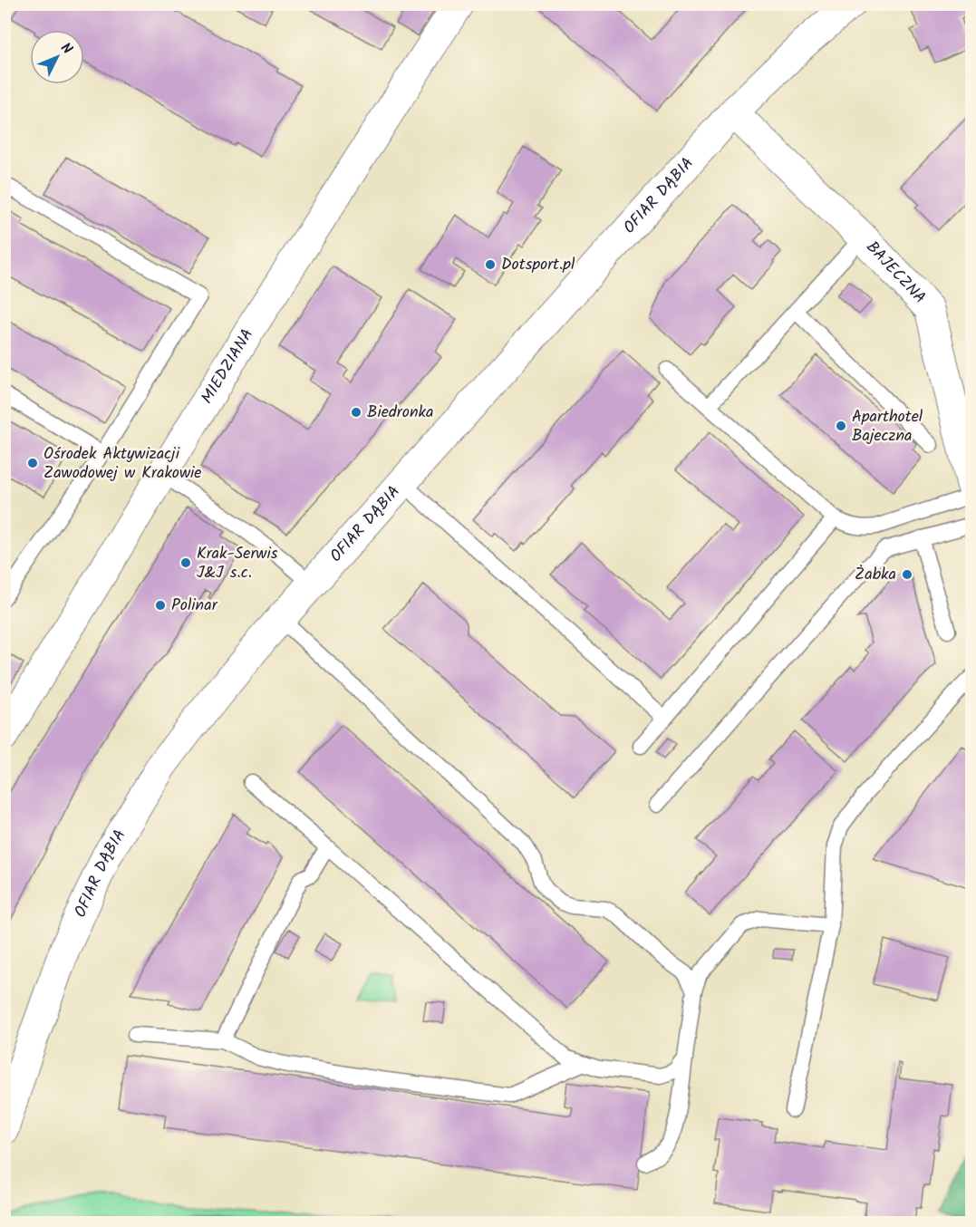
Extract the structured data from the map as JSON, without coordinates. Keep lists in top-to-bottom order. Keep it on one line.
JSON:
{"streets":{"street":["OFIAR DĄBIA","BAJECZNA","MIEDZIANA"]},"crossings":[["OFIAR DĄBIA","BAJECZNA"]],"places":["Dotsport.pl","Biedronka","Aparthotel Bajeczna","Ośrodek Aktywizacji Zawodowej w Krakowie","Krak-Serwis J&J s.c.","Żabka","Polinar"],"north":"top right"}
